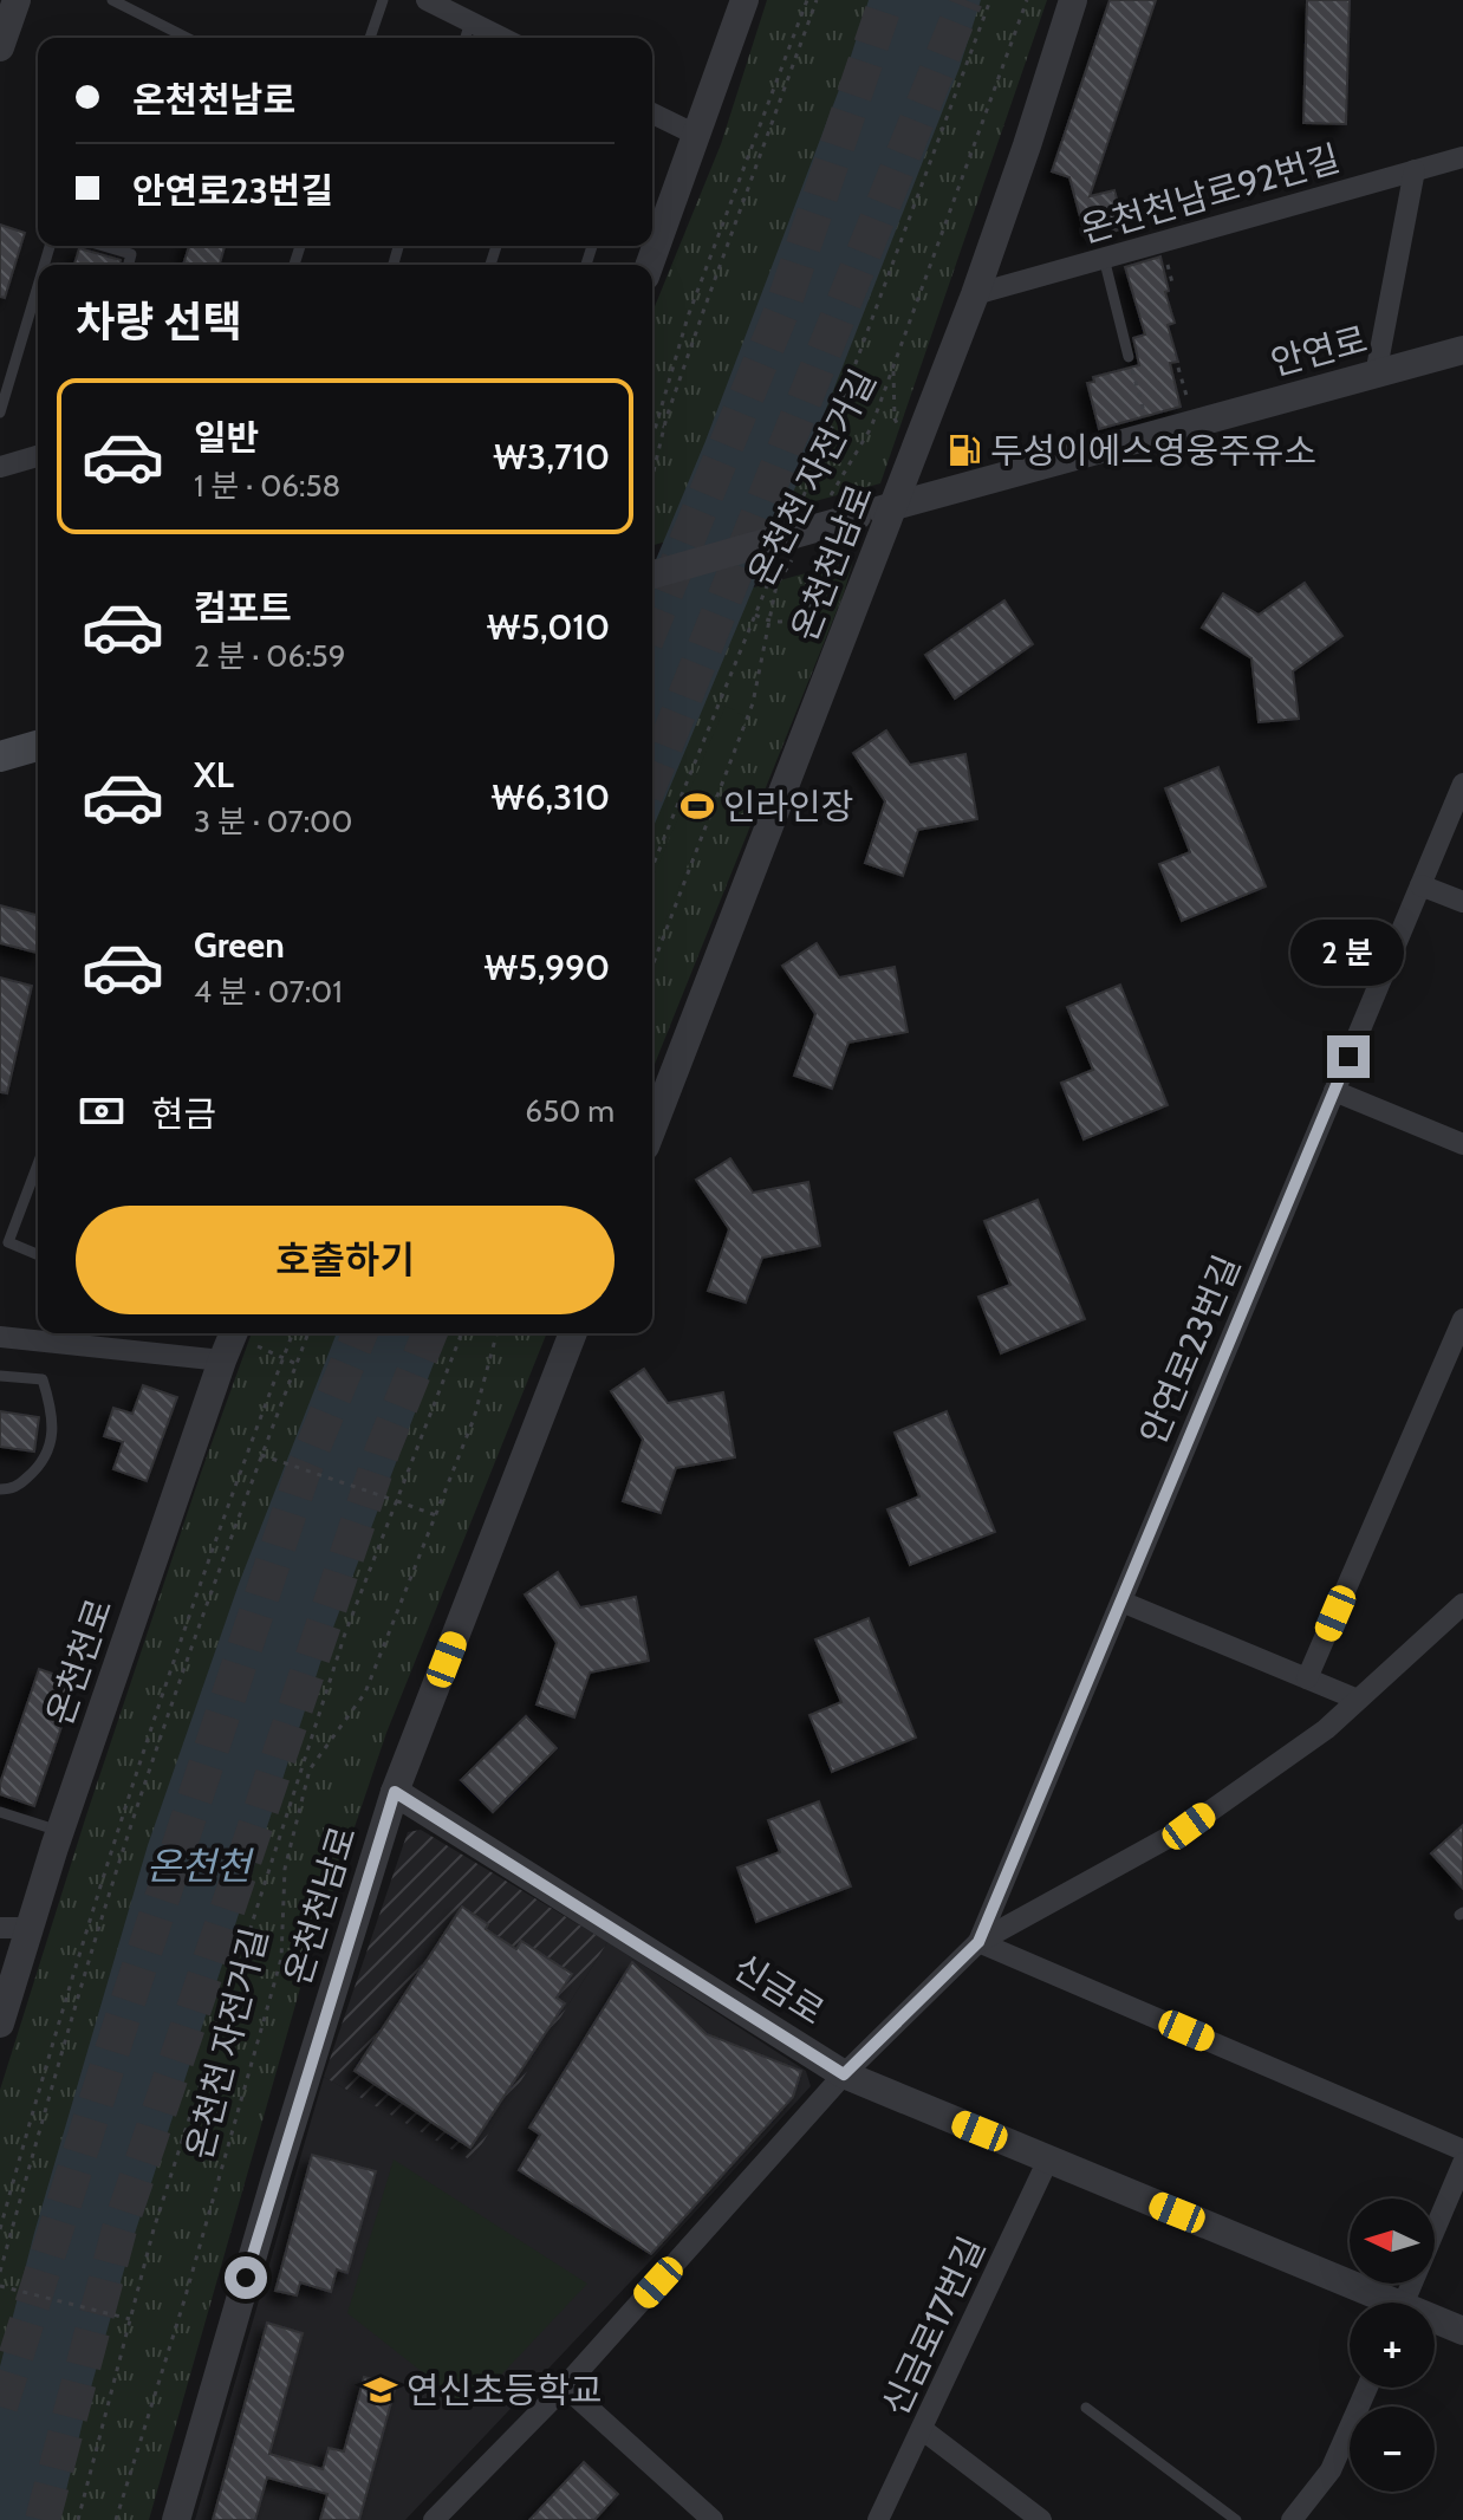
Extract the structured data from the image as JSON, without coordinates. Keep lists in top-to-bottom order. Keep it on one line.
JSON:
{"streets":{"street":["온천천남로92번길","안연로","온천천남로","안연로23번길","온천천로","신금로","신금로17번길"],"path":["온천천 자전거길"]},"crossings":[["온천천남로92번길","온천천남로"],["안연로","온천천남로"],["온천천남로","신금로"],["신금로","신금로17번길"]],"water":["온천천"],"places":{"fuel station":["두성이에스영웅주유소"],"sports":["인라인장"],"school or university":["연신초등학교"]},"north":"left","page":{"banner":["온천천남로","안연로23번길"],"heading":"차량 선택","list":[{"name":"일반","note":"1 분 · 06:58","value":"₩3,710"},{"name":"컴포트","note":"2 분 · 06:59","value":"₩5,010"},{"name":"XL","note":"3 분 · 07:00","value":"₩6,310"},{"name":"Green","note":"4 분 · 07:01","value":"₩5,990"}],"bubble":"2 분","pay":["현금","650 m"],"buttons":"호출하기","map_buttons":["+","−"]}}
